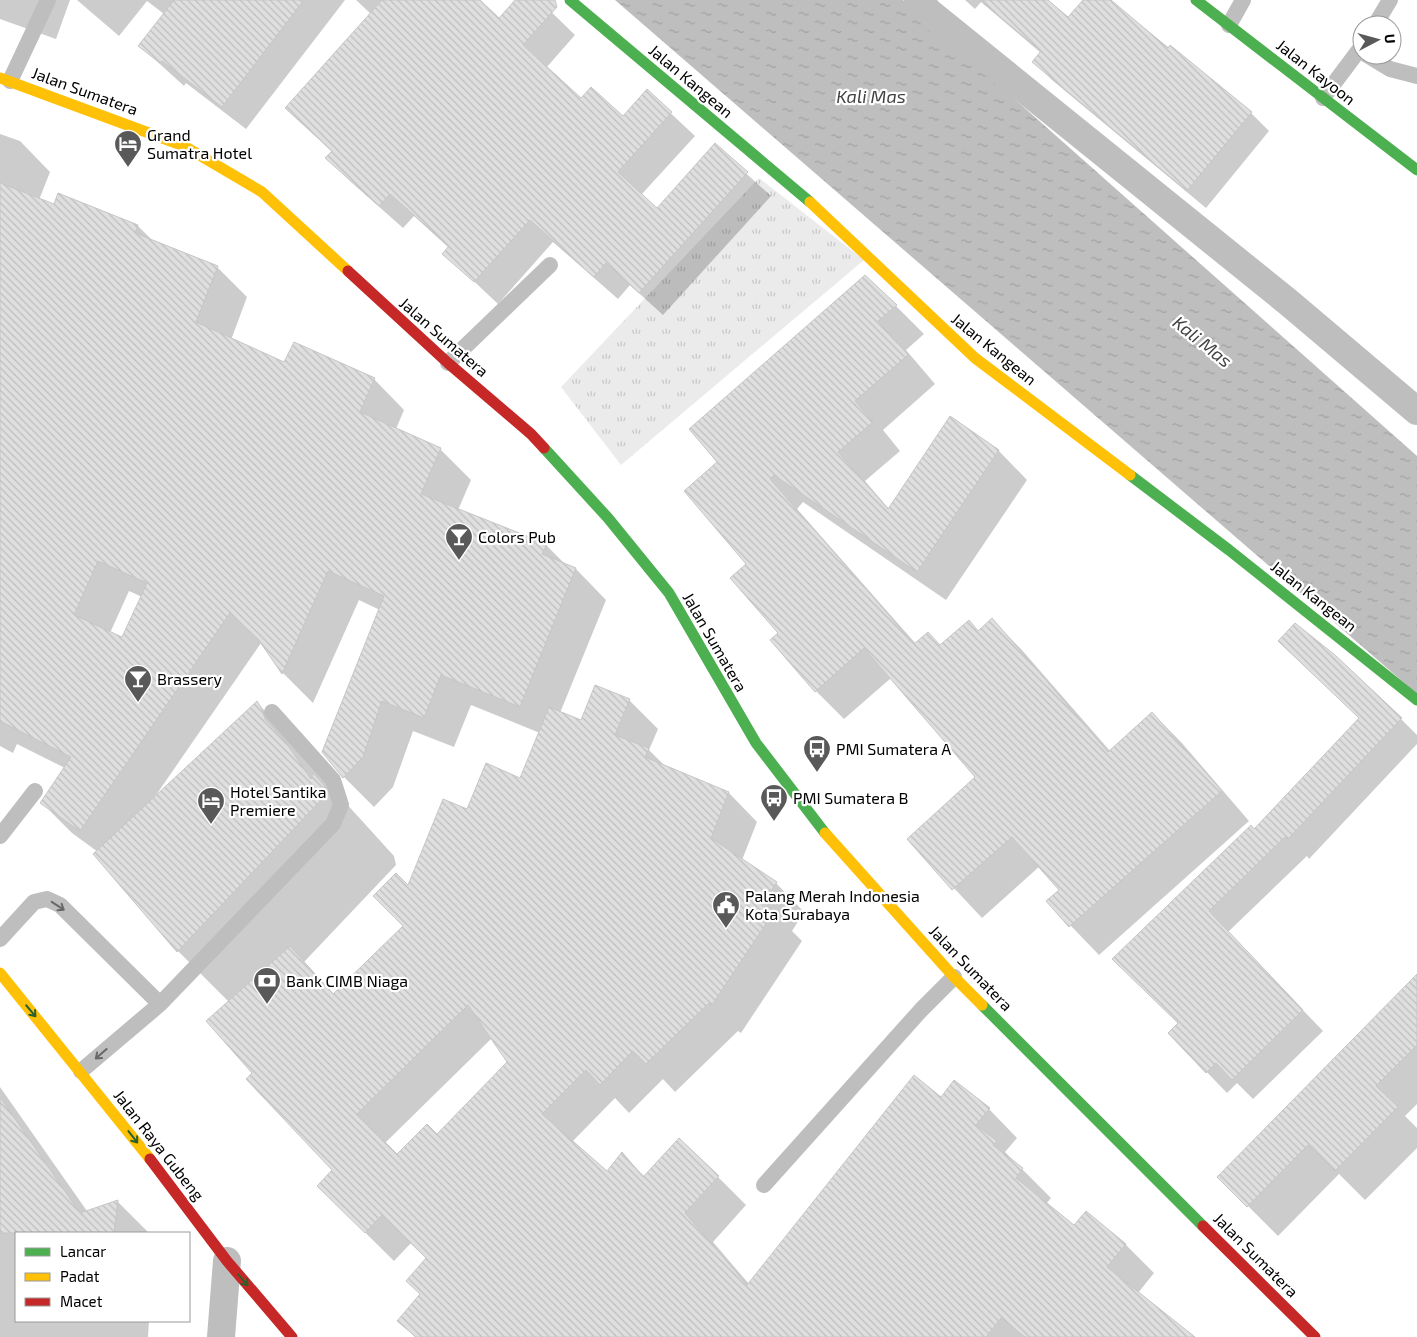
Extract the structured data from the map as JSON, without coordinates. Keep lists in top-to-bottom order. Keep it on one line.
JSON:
{"streets":{"main road":["Jalan Kayoon","Jalan Kangean","Jalan Sumatera","Jalan Raya Gubeng"]},"one_way":["Jalan Raya Gubeng"],"water":["Kali Mas"],"places":{"hotel":["Grand Sumatra Hotel","Hotel Santika Premiere"],"bar":["Colors Pub","Brassery"],"bus stop":["PMI Sumatera A","PMI Sumatera B"],"public building":["Palang Merah Indonesia Kota Surabaya"],"bank":["Bank CIMB Niaga"]},"legend":["Lancar","Padat","Macet"],"north":"right"}
